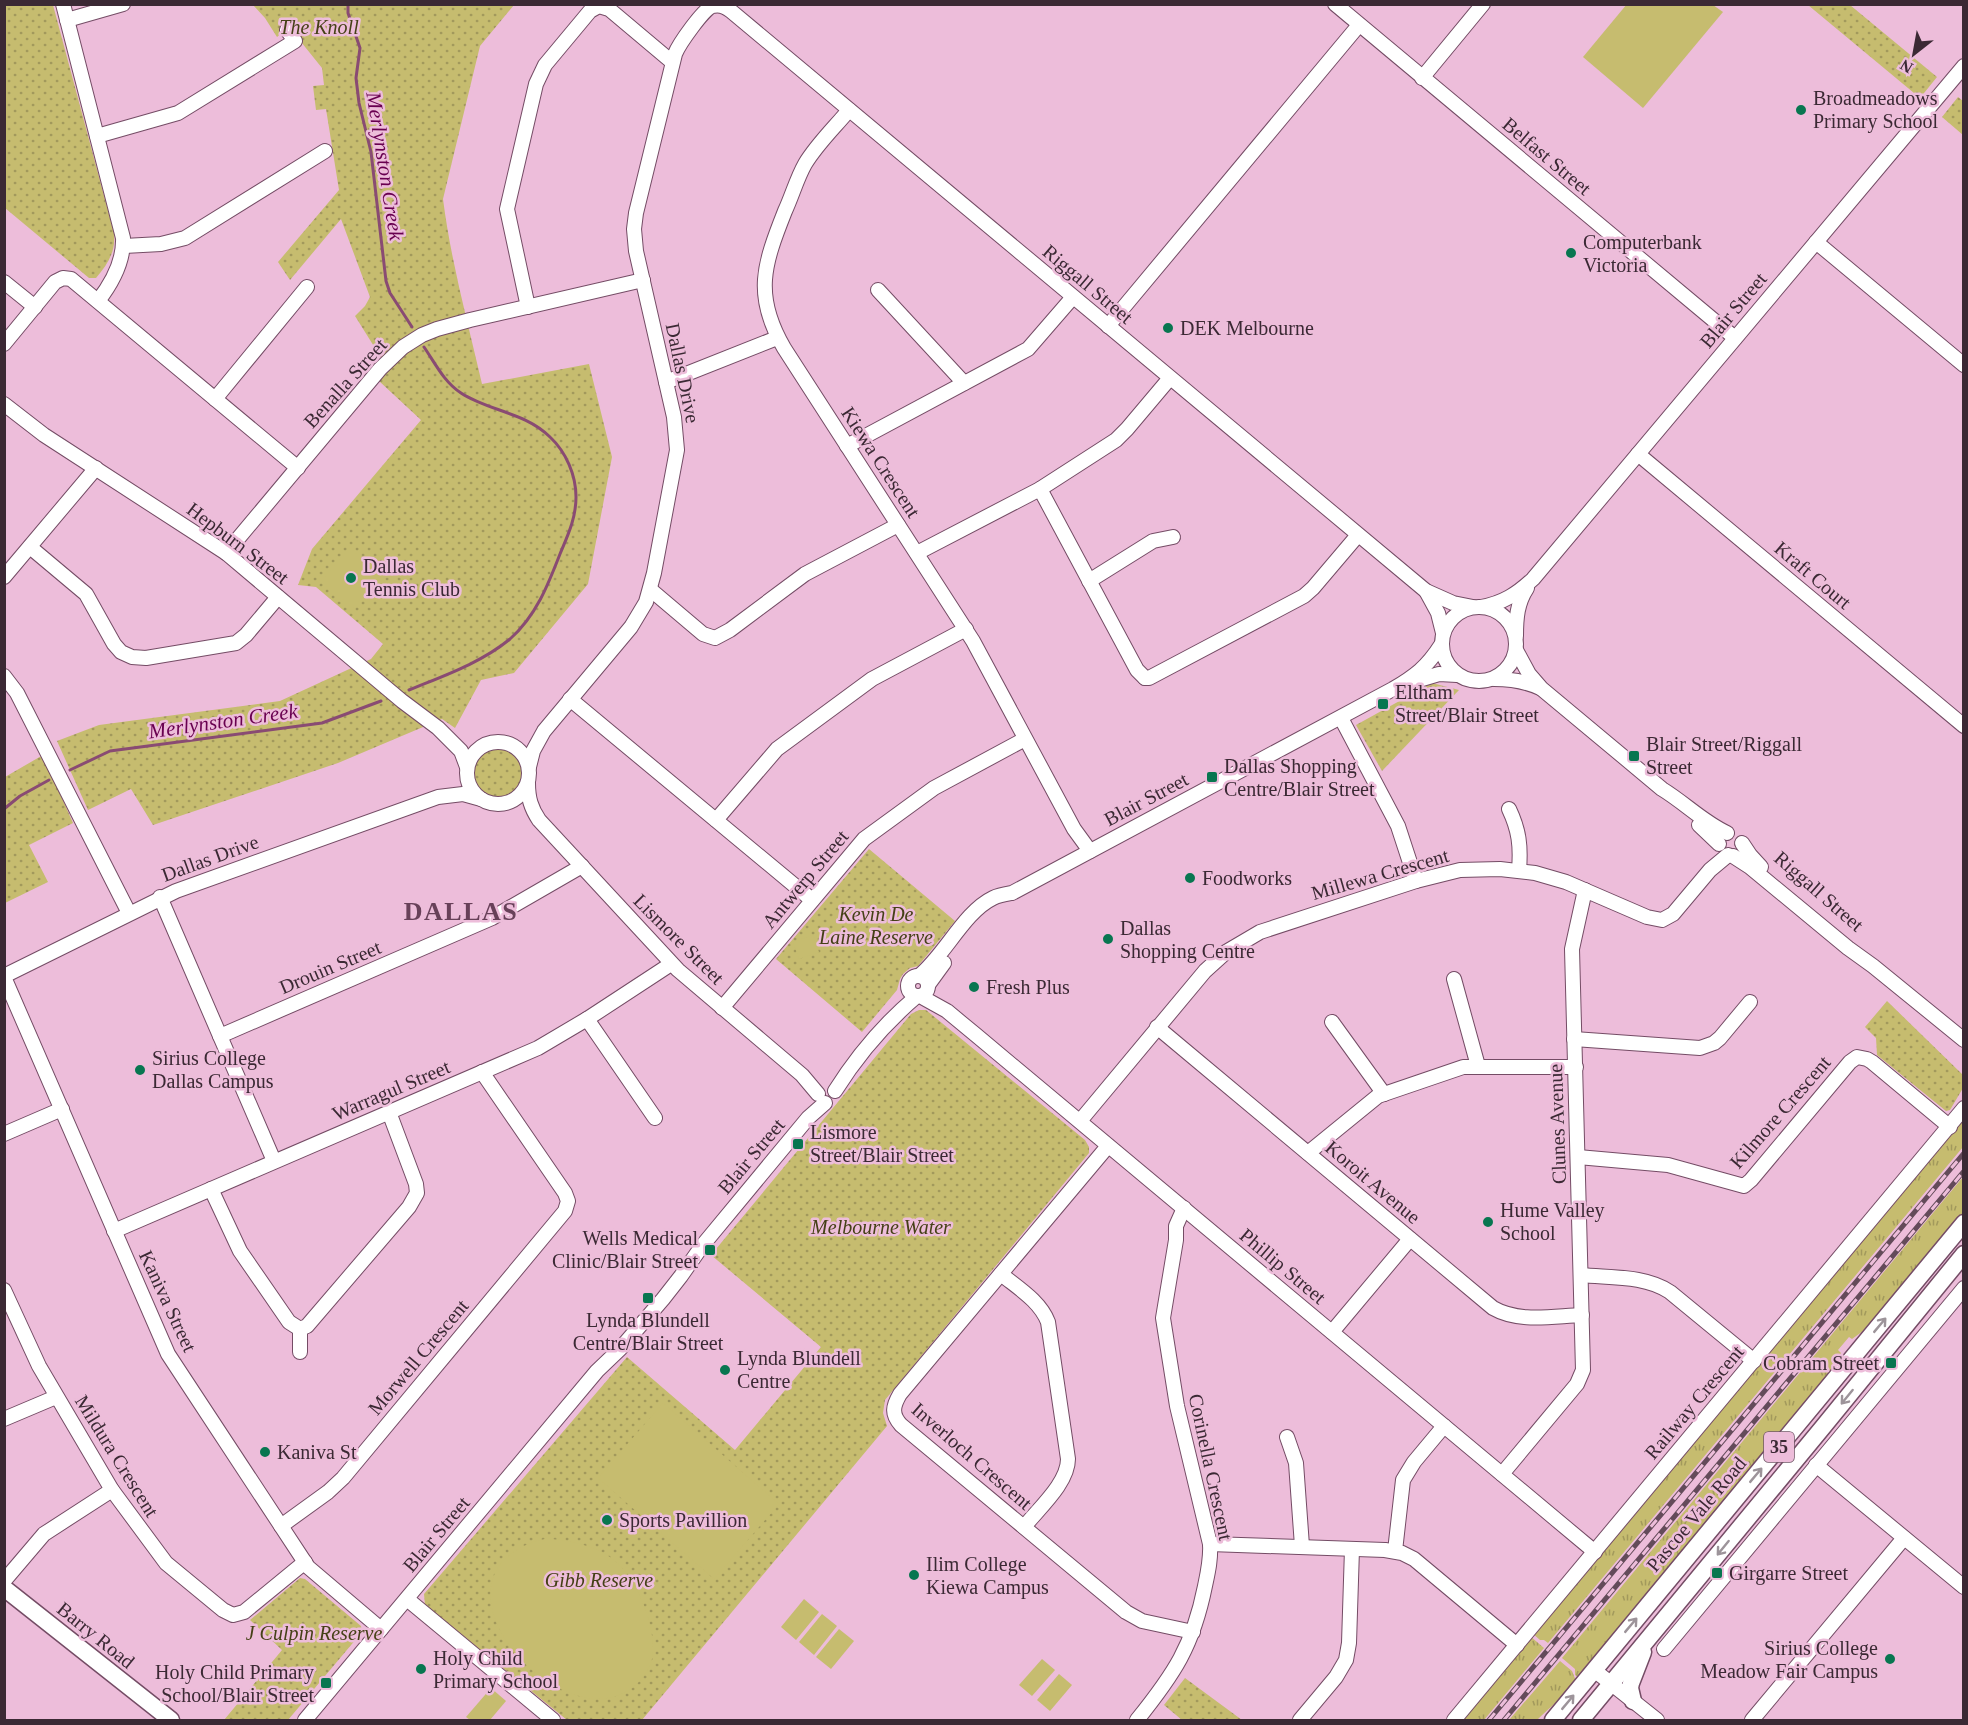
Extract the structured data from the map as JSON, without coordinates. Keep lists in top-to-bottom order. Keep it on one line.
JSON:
{"streets":{"main road":["35","Pascoe Vale Road","Barry Road"],"street":["Belfast Street","Riggall Street","Blair Street","Dallas Drive","Benalla Street","Kiewa Crescent","Hepburn Street","Kraft Court","Millewa Crescent","Antwerp Street","Lismore Street","Drouin Street","Warragul Street","Kilmore Crescent","Clunes Avenue","Koroit Avenue","Phillip Street","Kaniva Street","Morwell Crescent","Railway Crescent","Mildura Crescent","Inverloch Crescent","Corinella Crescent"]},"crossings":[["Belfast Street","Blair Street"],["Riggall Street","Blair Street"],["Riggall Street","Dallas Drive"],["Riggall Street","Kiewa Crescent"],["Riggall Street","Millewa Crescent"],["Blair Street","Kiewa Crescent"],["Blair Street","Kraft Court"],["Blair Street","Lismore Street"],["Blair Street","Phillip Street"],["Blair Street","Kaniva Street"],["Dallas Drive","Benalla Street"],["Dallas Drive","Hepburn Street"],["Dallas Drive","Lismore Street"],["Dallas Drive","Kaniva Street"],["Benalla Street","Hepburn Street"],["Kiewa Crescent","Antwerp Street"],["Hepburn Street","Lismore Street"],["Millewa Crescent","Clunes Avenue"],["Millewa Crescent","Koroit Avenue"],["Millewa Crescent","Phillip Street"],["Antwerp Street","Lismore Street"],["Lismore Street","Drouin Street"],["Lismore Street","Warragul Street"],["Warragul Street","Kaniva Street"],["Warragul Street","Morwell Crescent"],["Kilmore Crescent","Clunes Avenue"],["Kilmore Crescent","Railway Crescent"],["Clunes Avenue","Koroit Avenue"],["Clunes Avenue","Phillip Street"],["Phillip Street","Railway Crescent"],["Phillip Street","Inverloch Crescent"],["Phillip Street","Corinella Crescent"],["Kaniva Street","Morwell Crescent"],["Inverloch Crescent","Corinella Crescent"]],"districts":["DALLAS"],"water":["Merlynston Creek"],"parks":["The Knoll","Kevin De Laine Reserve","Melbourne Water","Gibb Reserve","J Culpin Reserve"],"places":{"other":["Broadmeadows Primary School","Computerbank Victoria","DEK Melbourne","Dallas Tennis Club","Foodworks","Dallas Shopping Centre","Fresh Plus","Sirius College Dallas Campus","Hume Valley School","Lynda Blundell Centre","Kaniva St","Sports Pavillion","Ilim College Kiewa Campus","Sirius College Meadow Fair Campus","Holy Child Primary School"],"transit":["Eltham Street/Blair Street","Blair Street/Riggall Street","Dallas Shopping Centre/Blair Street","Lismore Street/Blair Street","Wells Medical Clinic/Blair Street","Lynda Blundell Centre/Blair Street","Cobram Street","Girgarre Street","Holy Child Primary School/Blair Street"]},"north":"bottom left"}
